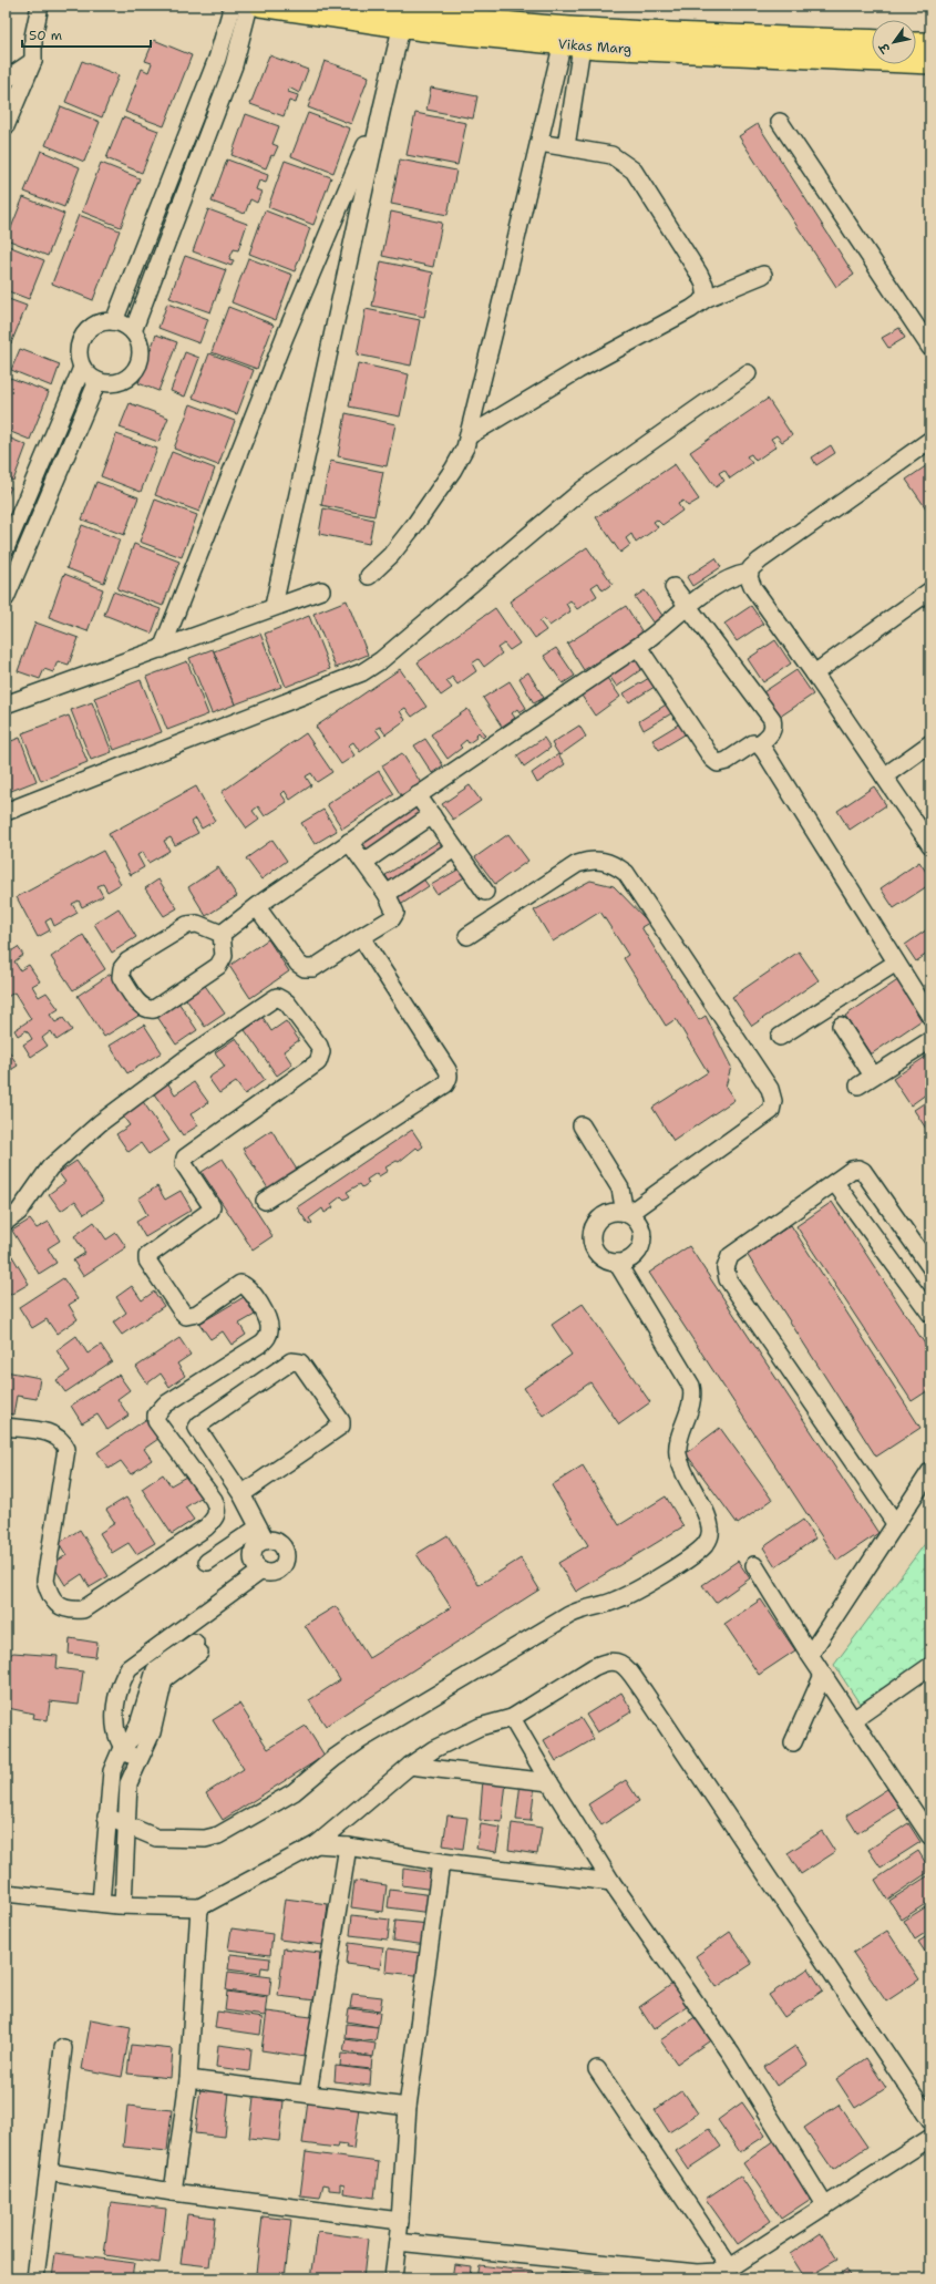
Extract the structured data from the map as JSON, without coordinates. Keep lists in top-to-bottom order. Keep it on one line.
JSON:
{"streets":{"main road":["Vikas Marg"]},"scale_bar":"50 m","north":"bottom left"}
